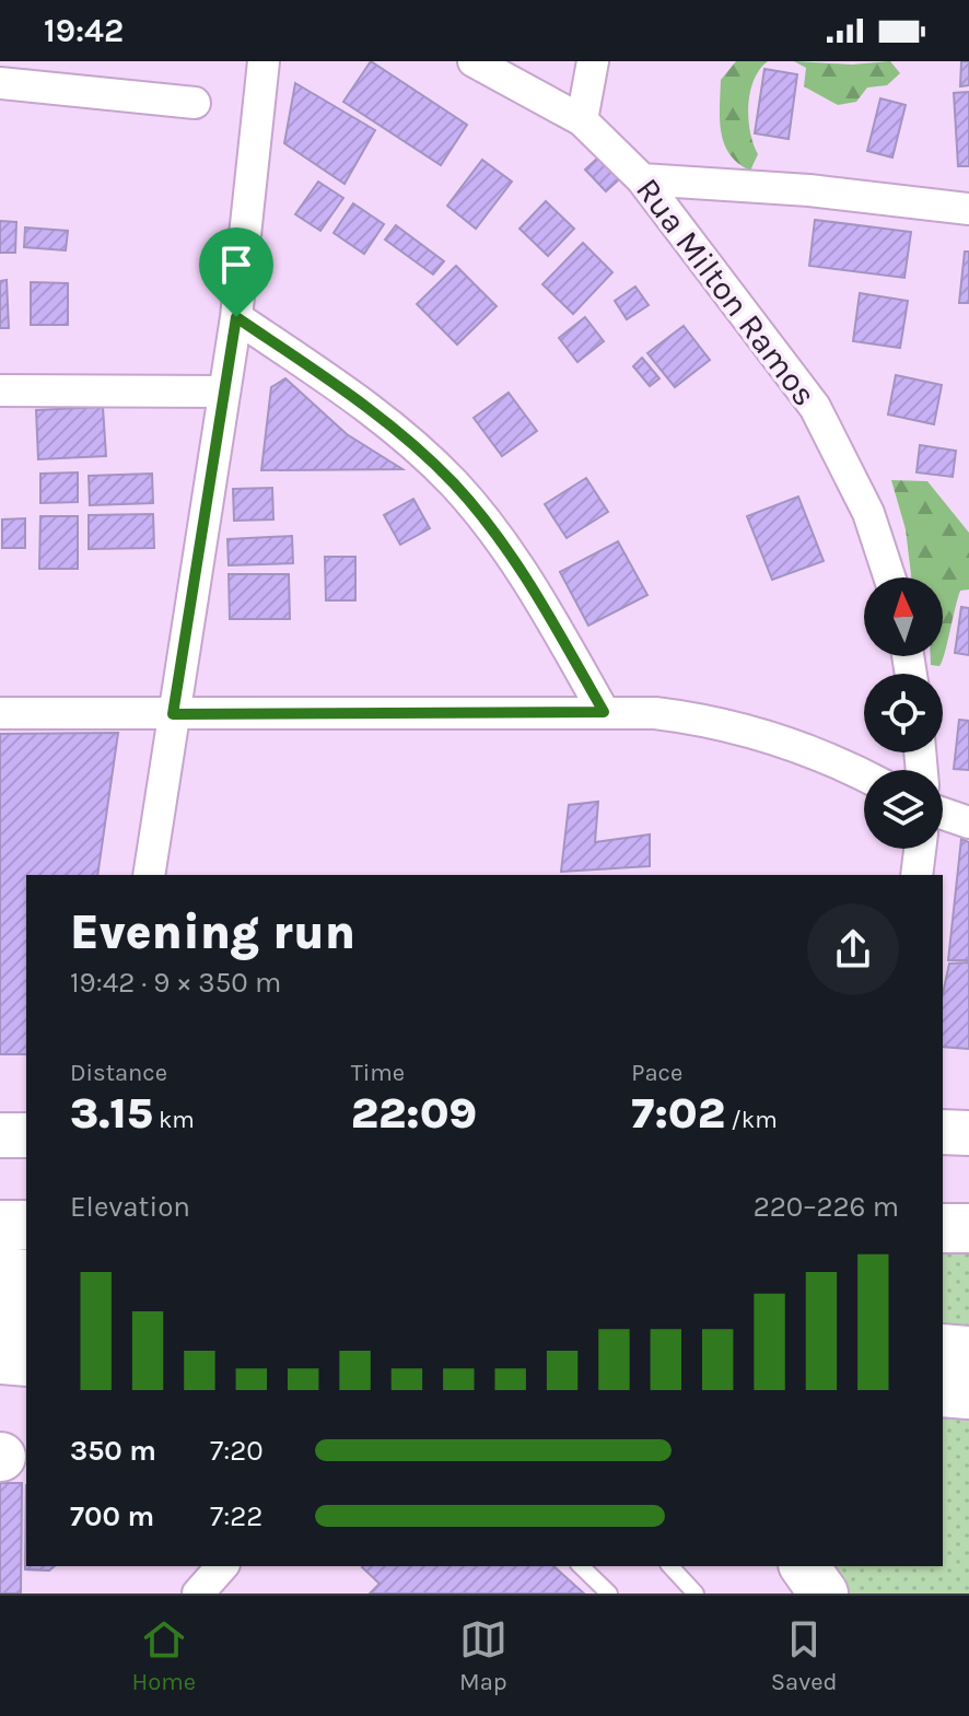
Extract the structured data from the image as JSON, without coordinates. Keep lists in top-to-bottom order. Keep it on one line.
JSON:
{"streets":{"street":["Rua Milton Ramos"]},"north":"top","page":{"status":"19:42","heading":["Evening run","19:42 · 9 × 350 m"],"stats":[["Distance","3.15 km"],["Time","22:09"],["Pace","7:02 /km"]],"chart":["Elevation","220–226 m"],"list":[{"name":"350 m","note":"7:20"},{"name":"700 m","note":"7:22"}],"tabs":["Home","Map","Saved"]}}
